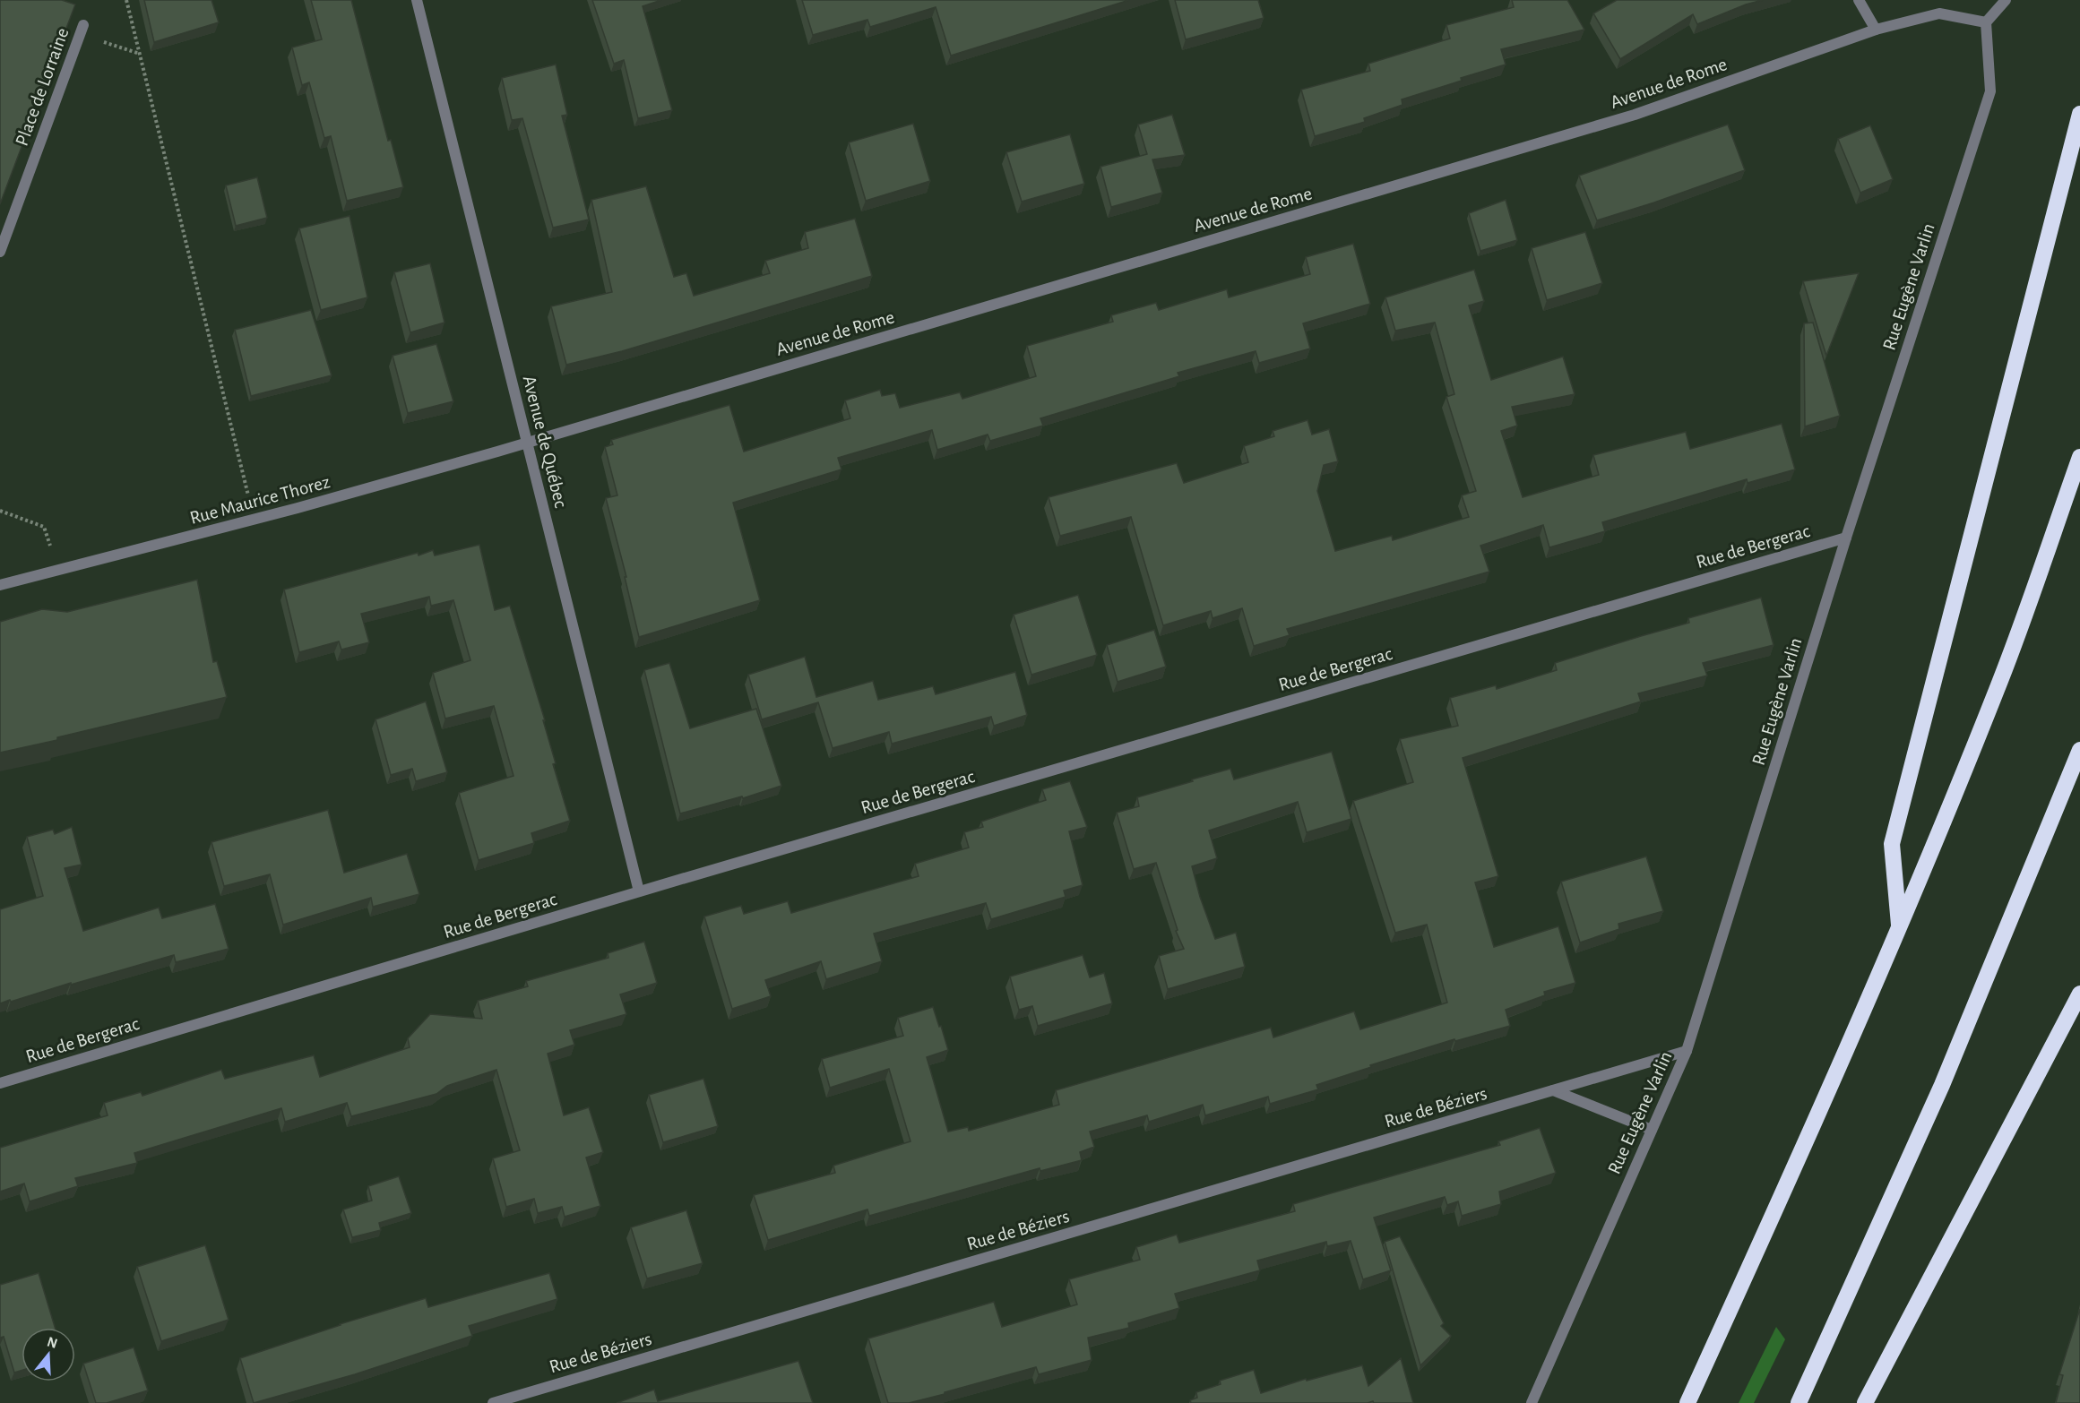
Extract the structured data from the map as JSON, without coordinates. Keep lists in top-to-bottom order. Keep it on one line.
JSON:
{"streets":{"street":["Avenue de Rome","Place de Lorraine","Rue Eugène Varlin","Avenue de Québec","Rue Maurice Thorez","Rue de Bergerac","Rue de Béziers"]},"crossings":[["Avenue de Rome","Rue Eugène Varlin"],["Avenue de Rome","Avenue de Québec"],["Avenue de Rome","Rue Maurice Thorez"],["Rue Eugène Varlin","Rue de Bergerac"],["Rue Eugène Varlin","Rue de Béziers"],["Avenue de Québec","Rue Maurice Thorez"],["Avenue de Québec","Rue de Bergerac"]],"north":"top"}
